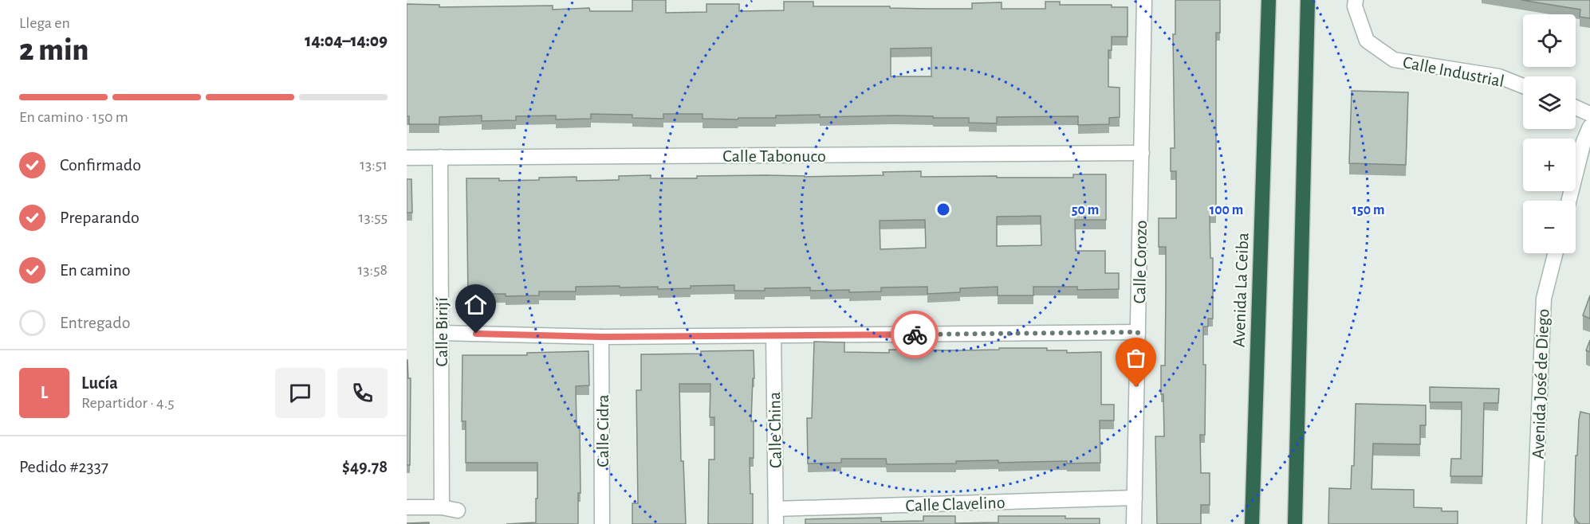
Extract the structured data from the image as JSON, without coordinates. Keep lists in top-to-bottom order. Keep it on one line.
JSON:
{"streets":{"highway":["Avenida La Ceiba"],"street":["Calle Industrial","Calle Tabonuco","Calle Corozo","Calle Birijí","Avenida José de Diego","Calle China","Calle Cidra","Calle Clavelino"]},"crossings":[["Calle Tabonuco","Calle Corozo"],["Calle Tabonuco","Calle Birijí"],["Calle Corozo","Calle Clavelino"],["Calle China","Calle Clavelino"]],"page":{"heading":["2 min","Llega en","14:04–14:09"],"panel":["Lucía","Repartidor · 4.5","Pedido #2337","$49.78"],"map_buttons":["+","−"],"bar":"En camino · 150 m","list":[["Confirmado","13:51"],["Preparando","13:55"],["En camino","13:58"],"Entregado"],"round":"L"},"rings":["50 m","100 m","150 m"]}
